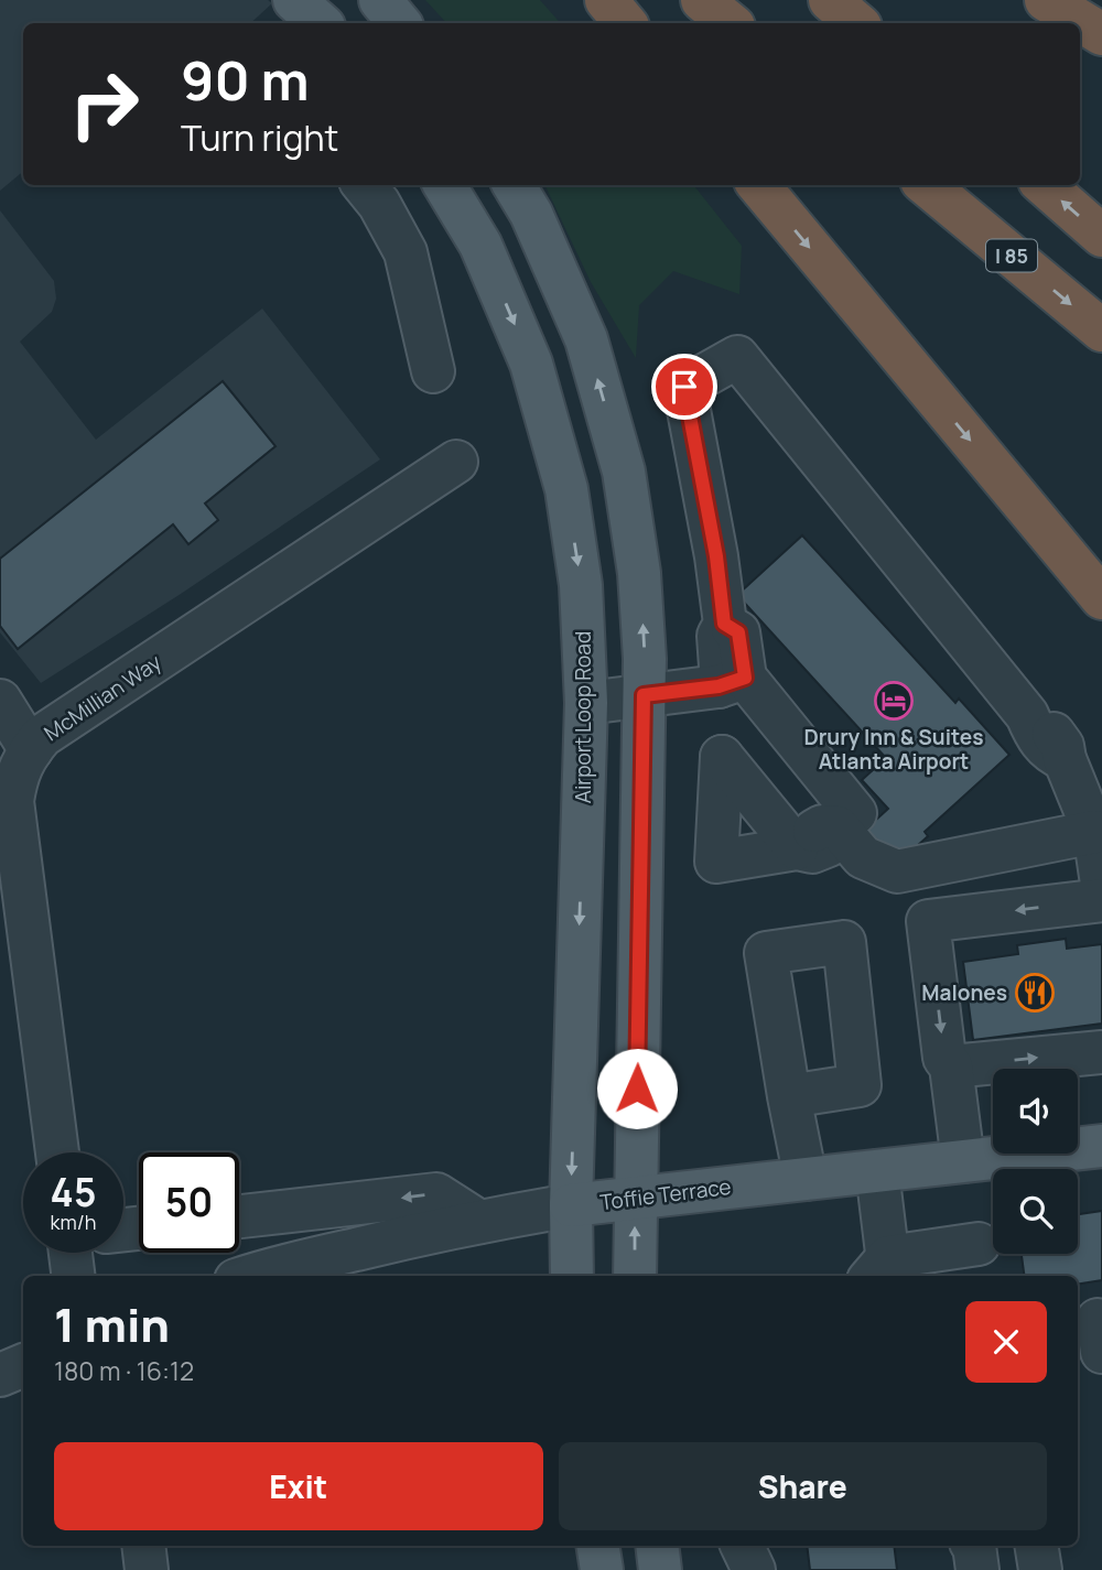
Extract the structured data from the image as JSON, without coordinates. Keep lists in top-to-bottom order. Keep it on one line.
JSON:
{"streets":{"highway":["I 85"],"main road":["Airport Loop Road","Toffie Terrace"],"street":["McMillian Way"]},"crossings":[["Airport Loop Road","Toffie Terrace"]],"places":{"hotel":["Drury Inn & Suites Atlanta Airport"],"restaurant":["Malones"]},"page":{"turn":["90 m","Turn right"],"speed":"45 km/h","limit":"50","heading":["1 min","180 m · 16:12"],"buttons":["Exit","Share"]}}
